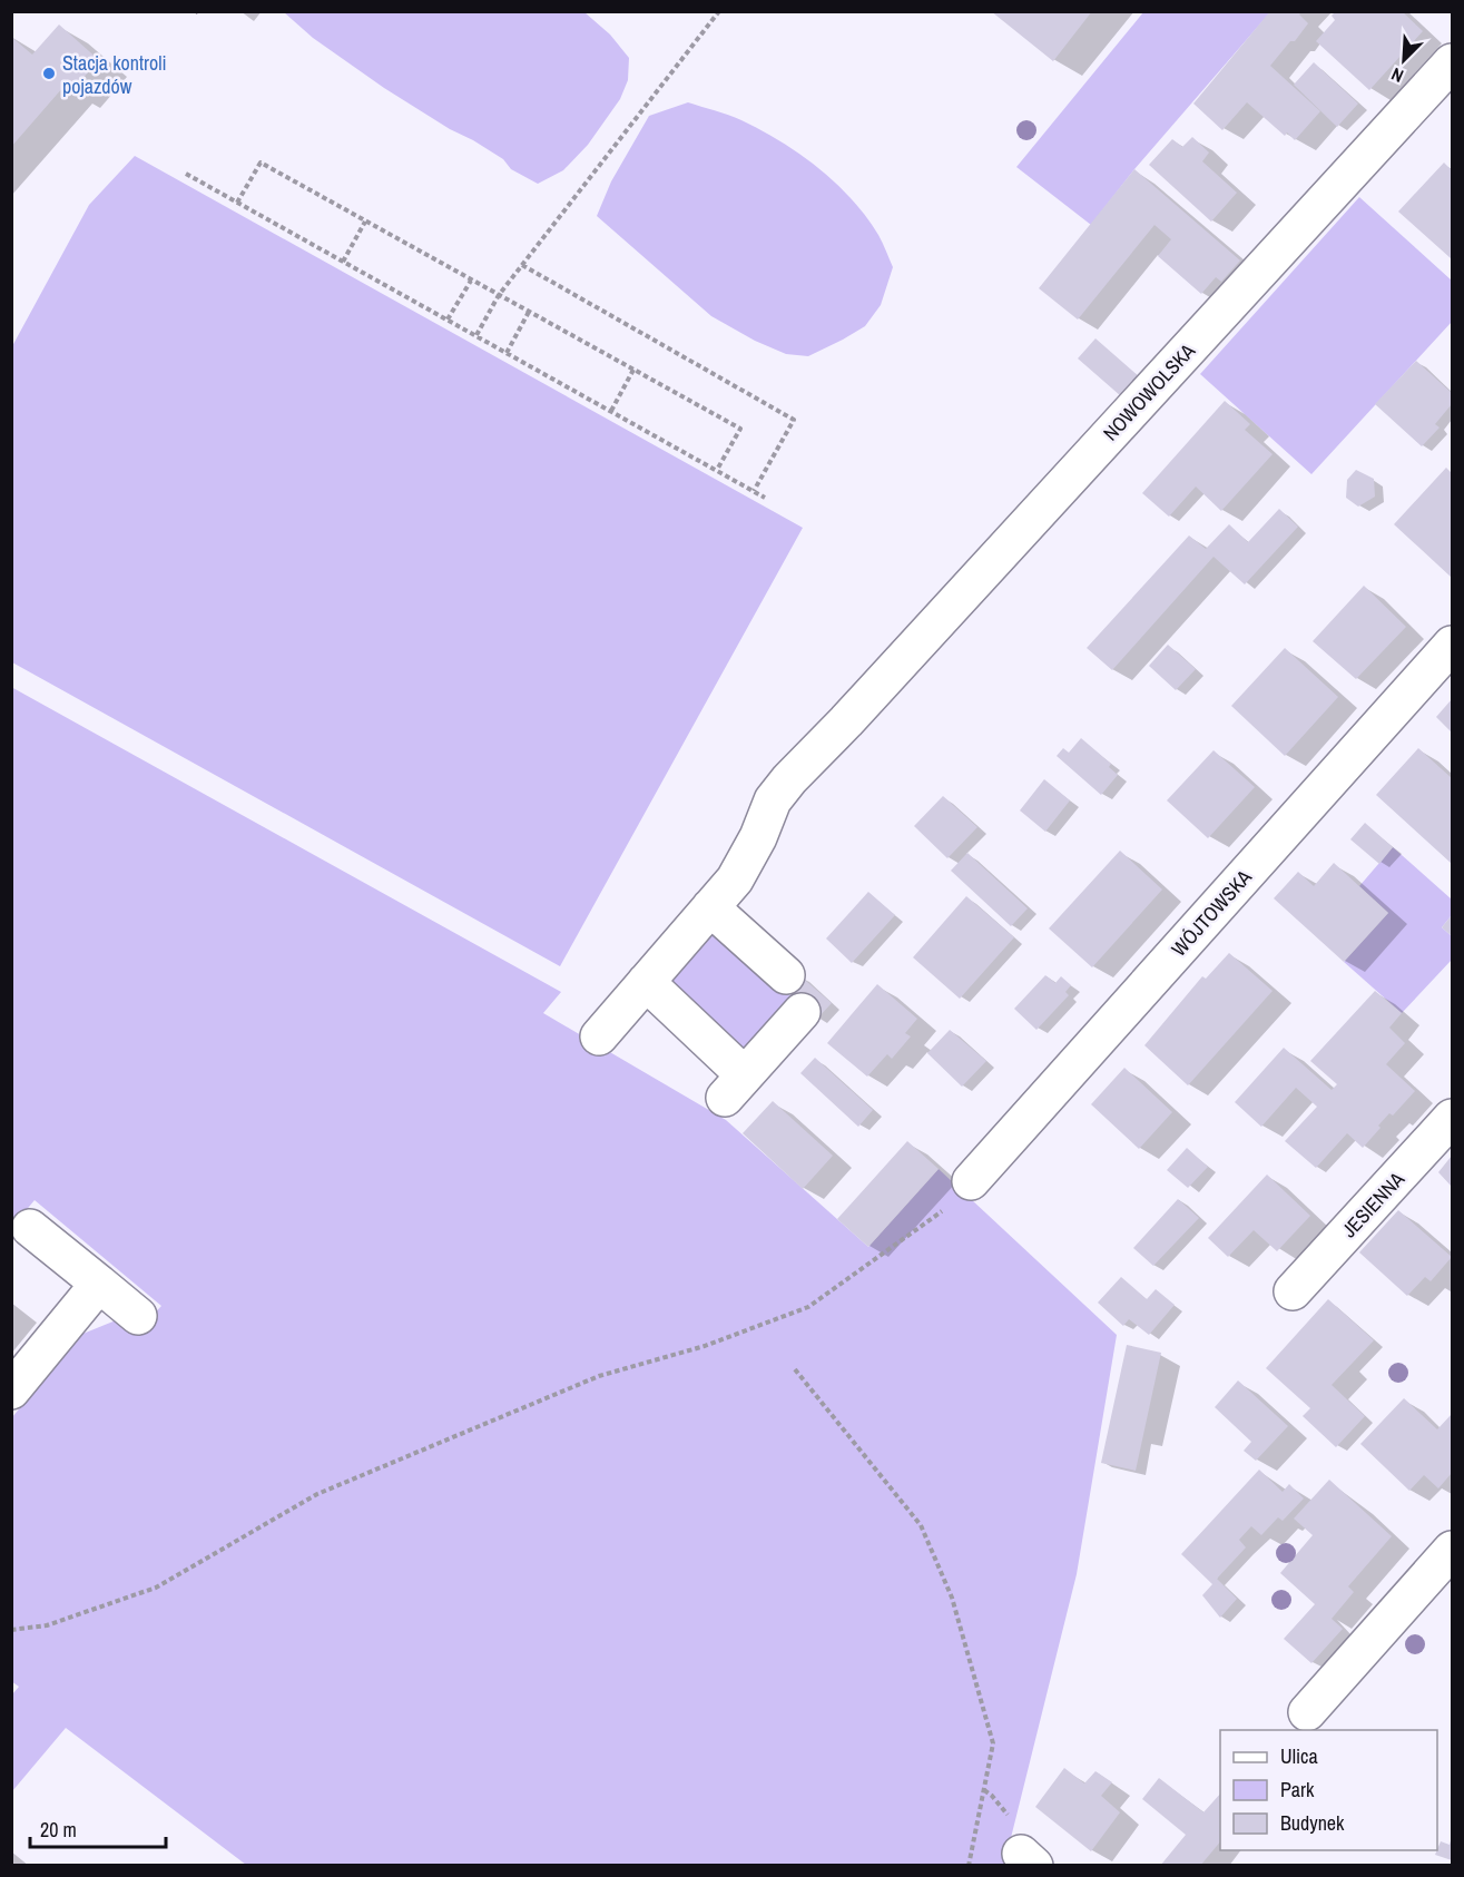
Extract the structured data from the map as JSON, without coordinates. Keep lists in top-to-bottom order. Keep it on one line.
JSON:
{"streets":{"street":["NOWOWOLSKA","WÓJTOWSKA","JESIENNA"]},"places":["Stacja kontroli pojazdów"],"legend":["Ulica","Park","Budynek"],"scale_bar":"20 m","north":"bottom left"}
